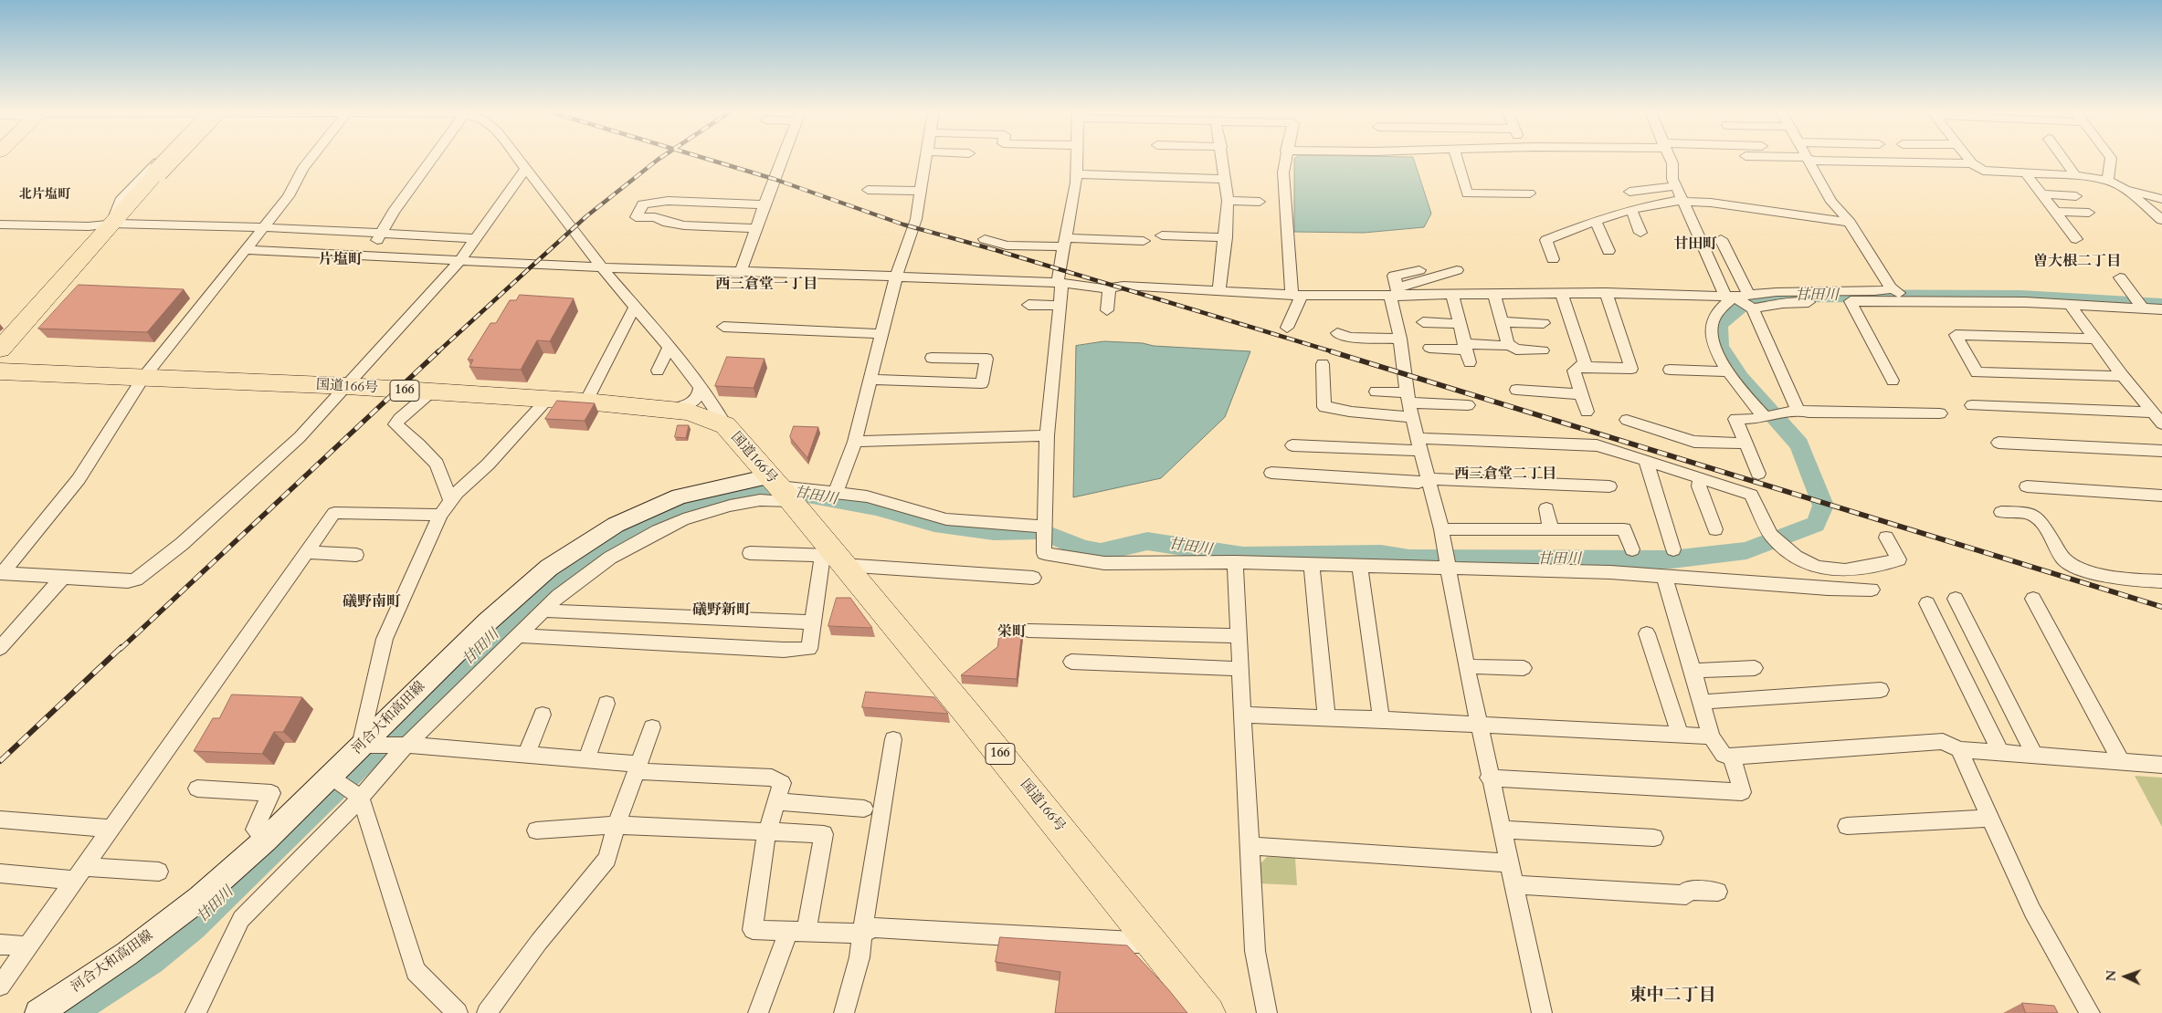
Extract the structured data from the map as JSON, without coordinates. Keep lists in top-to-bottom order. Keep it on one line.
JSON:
{"streets":{"highway":["国道166号","166"],"main road":["河合大和高田線"]},"crossings":[["国道166号","河合大和高田線"]],"districts":["北片塩町","甘田町","片塩町","曽大根二丁目","西三倉堂一丁目","西三倉堂二丁目","礒野南町","礒野新町","栄町","東中二丁目"],"water":["甘田川"],"north":"left"}
